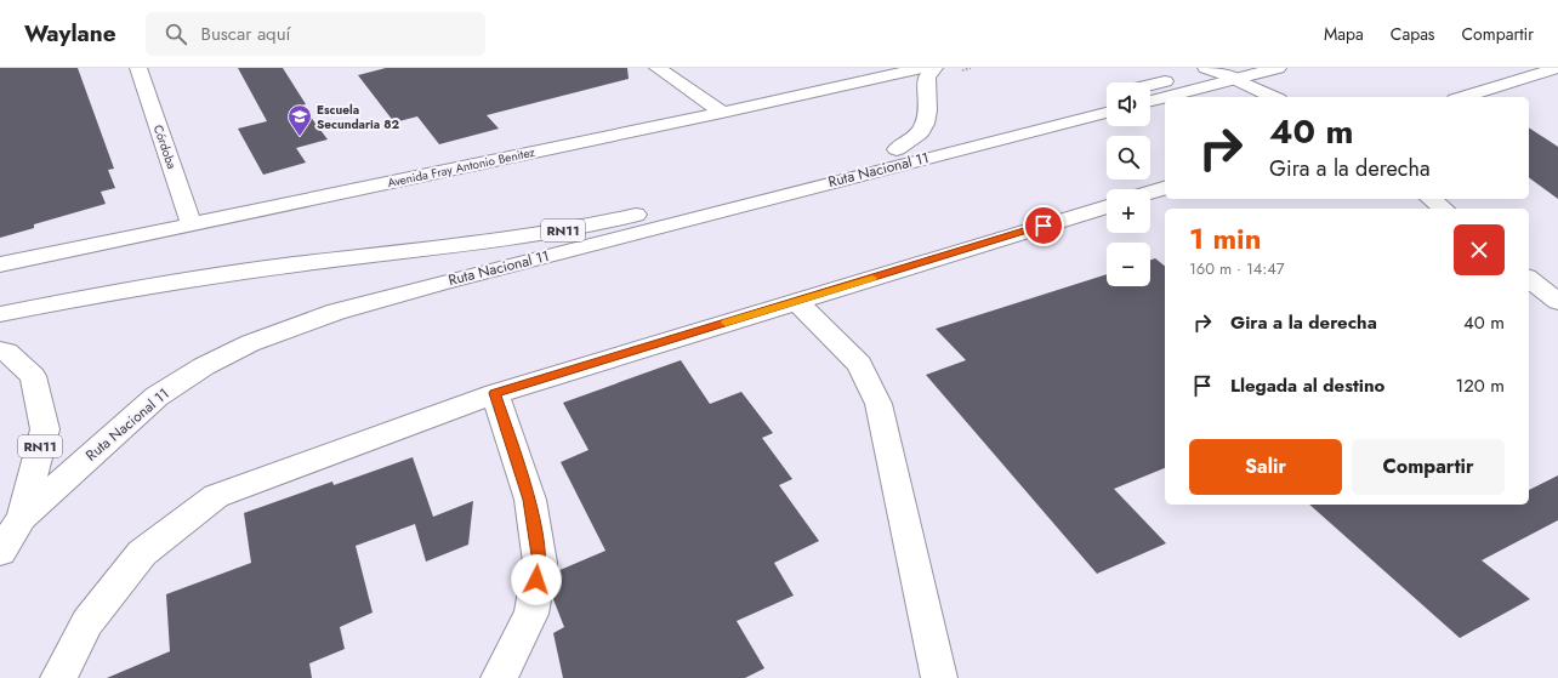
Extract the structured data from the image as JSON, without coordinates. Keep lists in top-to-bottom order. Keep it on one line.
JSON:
{"streets":{"main road":["Córdoba","Avenida Fray Antonio Benitez","Ruta Nacional 11","RN11"]},"crossings":[["Córdoba","Avenida Fray Antonio Benitez"]],"places":{"school or university":["Escuela Secundaria 82"]},"page":{"header":"Waylane","search":"Buscar aquí","nav":["Mapa","Capas","Compartir"],"map_buttons":["+","−"],"turn":["40 m","Gira a la derecha"],"heading":["1 min","160 m · 14:47"],"list":[{"name":"Gira a la derecha","value":"40 m"},{"name":"Llegada al destino","value":"120 m"}],"buttons":["Salir","Compartir"]}}
